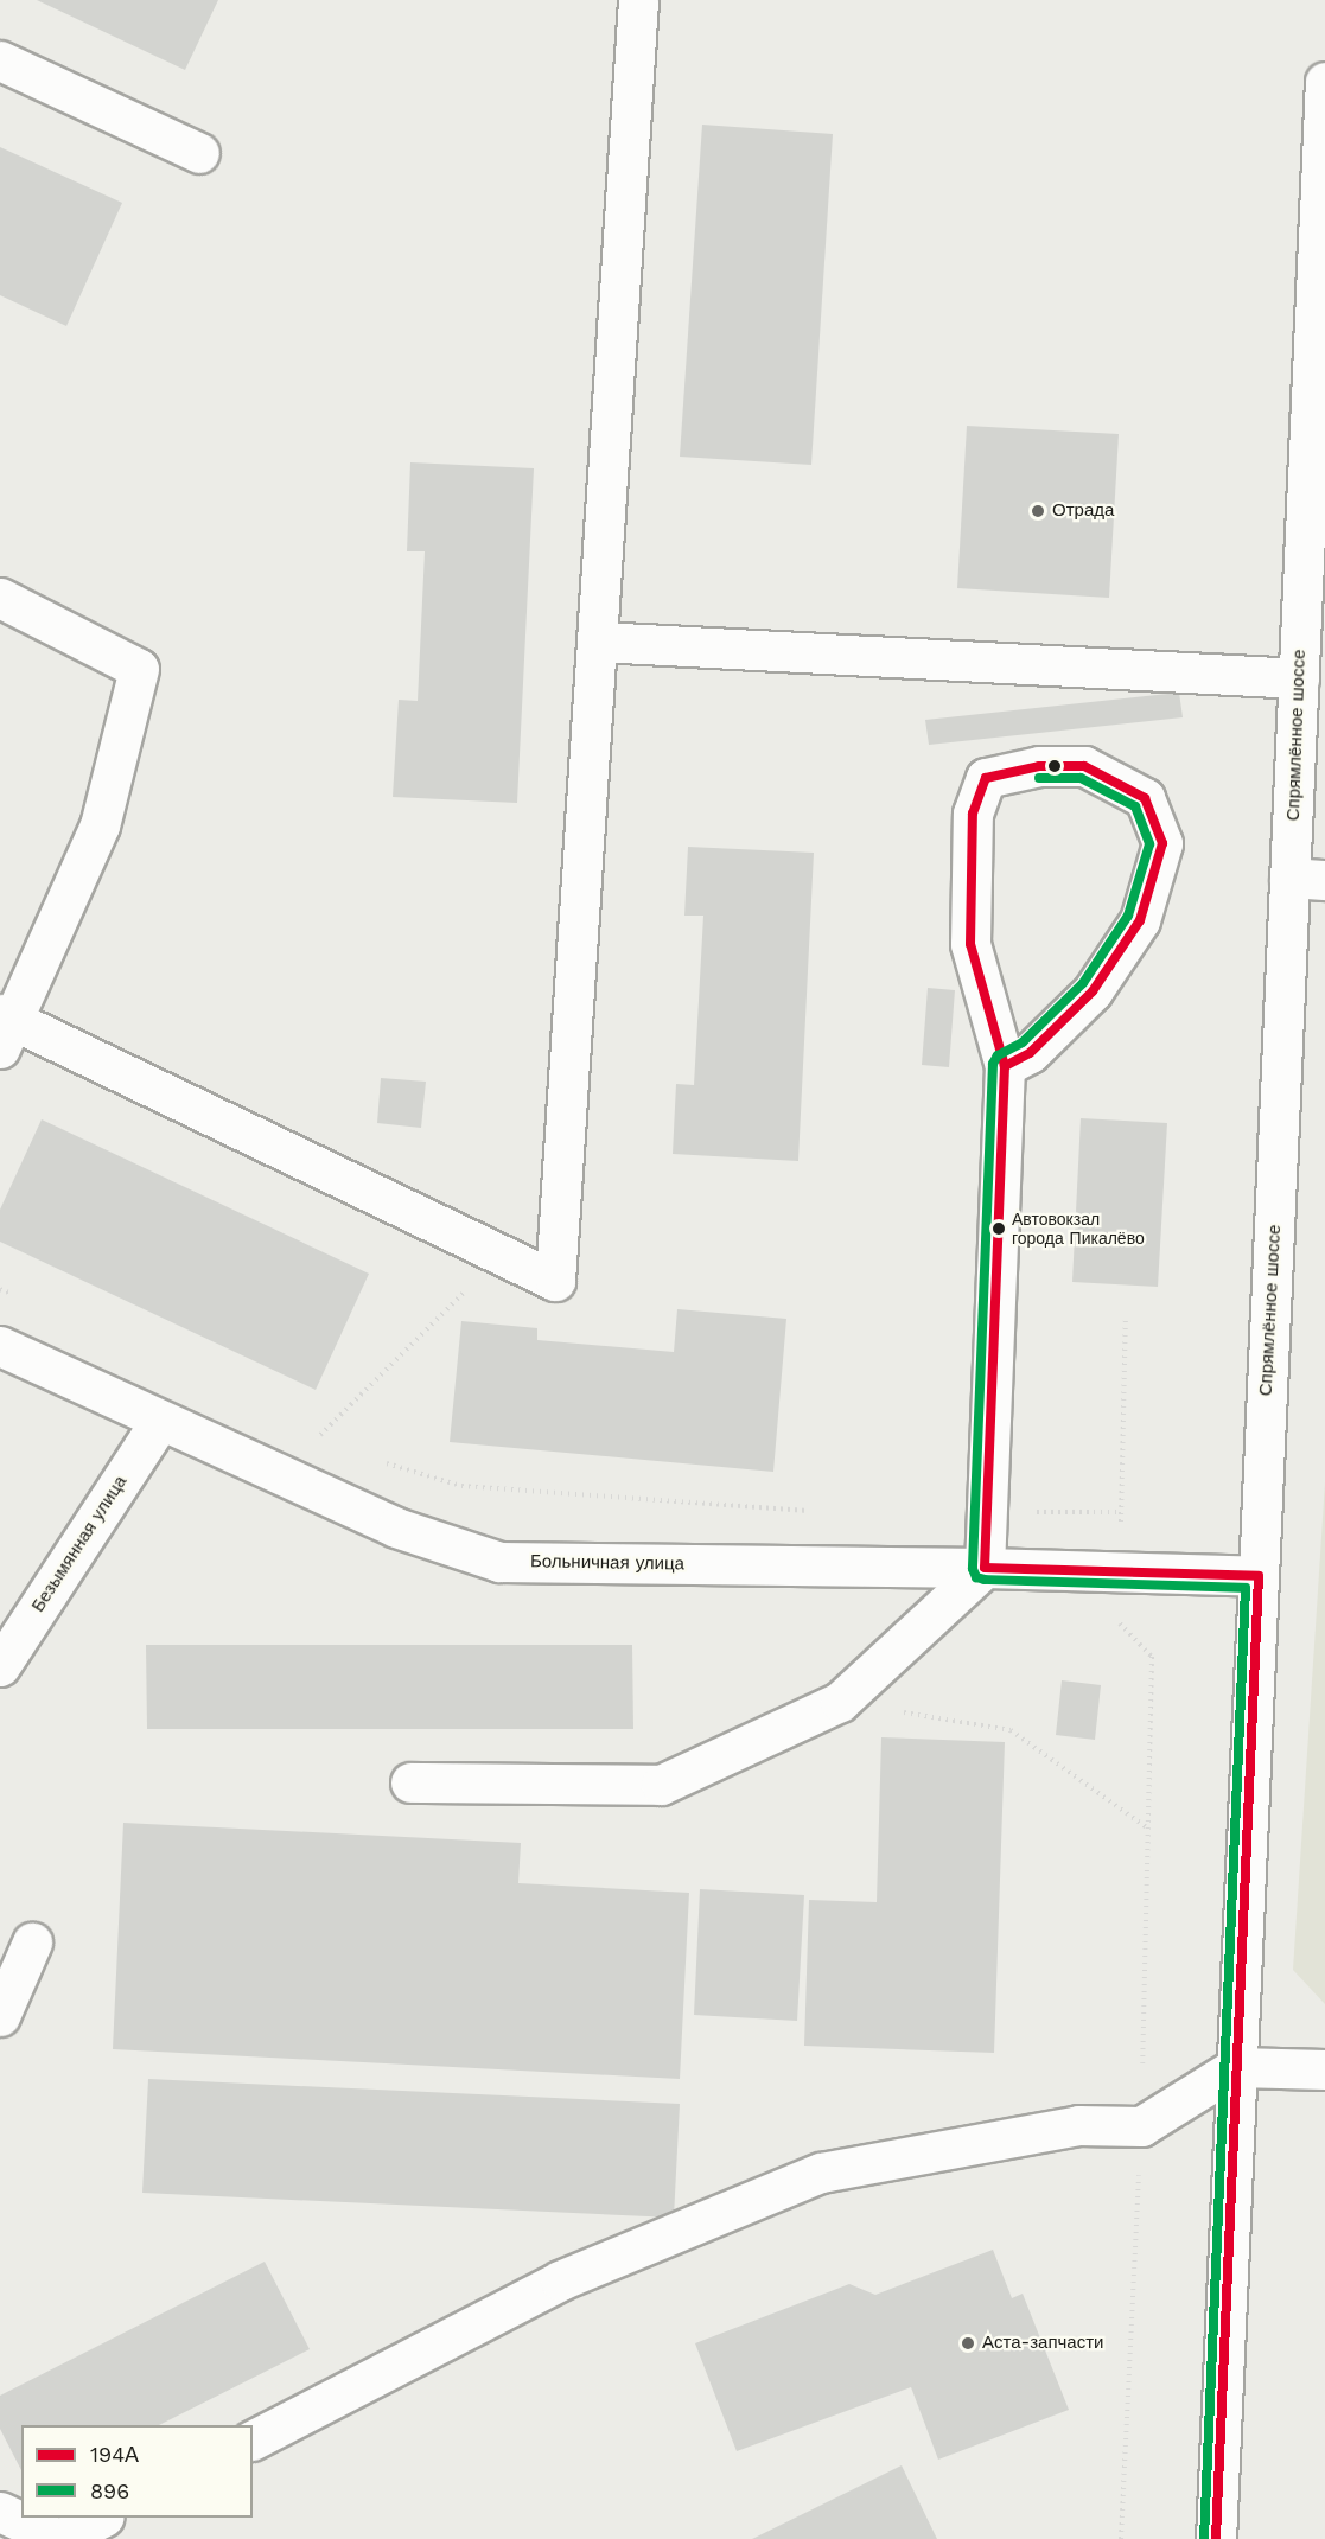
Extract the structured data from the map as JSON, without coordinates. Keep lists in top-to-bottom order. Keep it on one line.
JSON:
{"streets":{"main road":["Спрямлённое шоссе","Безымянная улица","Больничная улица"]},"crossings":[["Спрямлённое шоссе","Больничная улица"],["Безымянная улица","Больничная улица"]],"places":["Отрада","Автовокзал города Пикалёво","Аста-запчасти"],"lines":["transit line 194А","transit line 896"],"legend":["194А","896"]}
